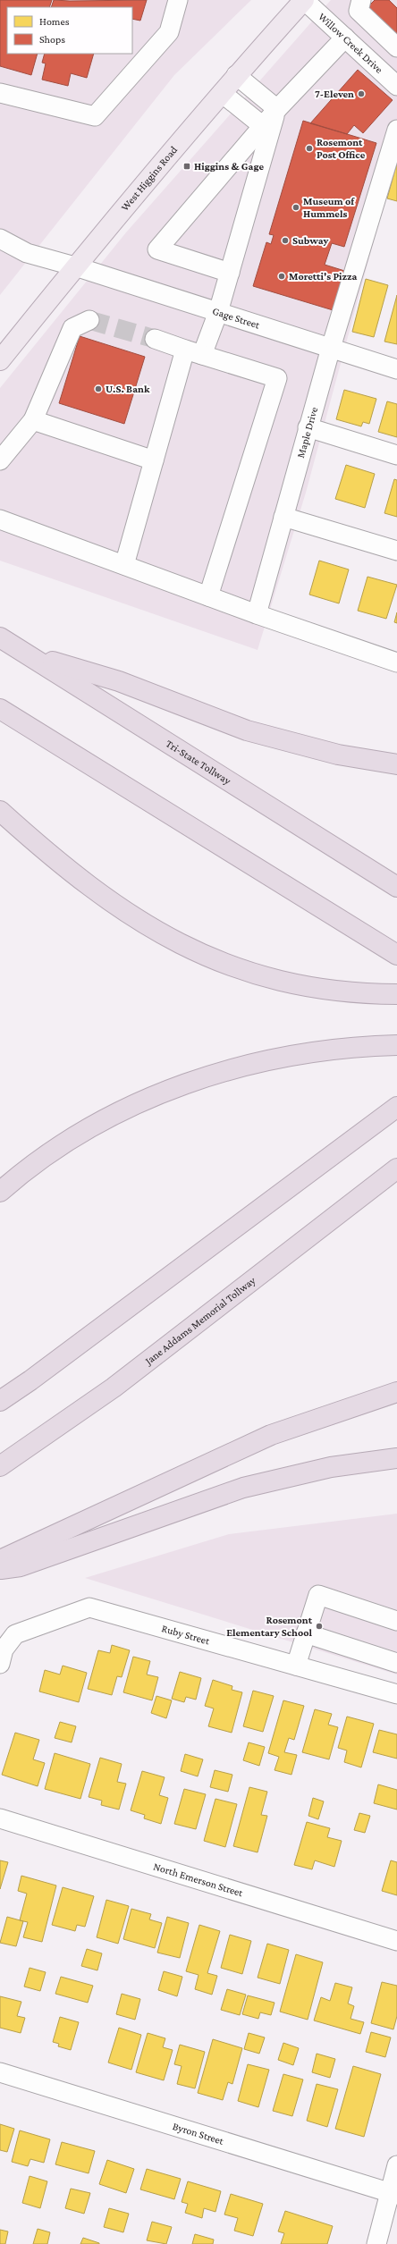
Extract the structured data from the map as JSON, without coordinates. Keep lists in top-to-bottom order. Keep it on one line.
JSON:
{"streets":{"highway":["Tri-State Tollway","Jane Addams Memorial Tollway"],"main road":["West Higgins Road"],"street":["Willow Creek Drive","Gage Street","Maple Drive","Ruby Street","North Emerson Street","Byron Street"]},"crossings":[["Willow Creek Drive","West Higgins Road"],["West Higgins Road","Gage Street"],["Gage Street","Maple Drive"]],"places":{"other":["7-Eleven","Rosemont Post Office","Museum of Hummels","Subway","Moretti's Pizza","U.S. Bank","Rosemont Elementary School"],"transit":["Higgins & Gage"]},"legend":["Homes","Shops"]}
